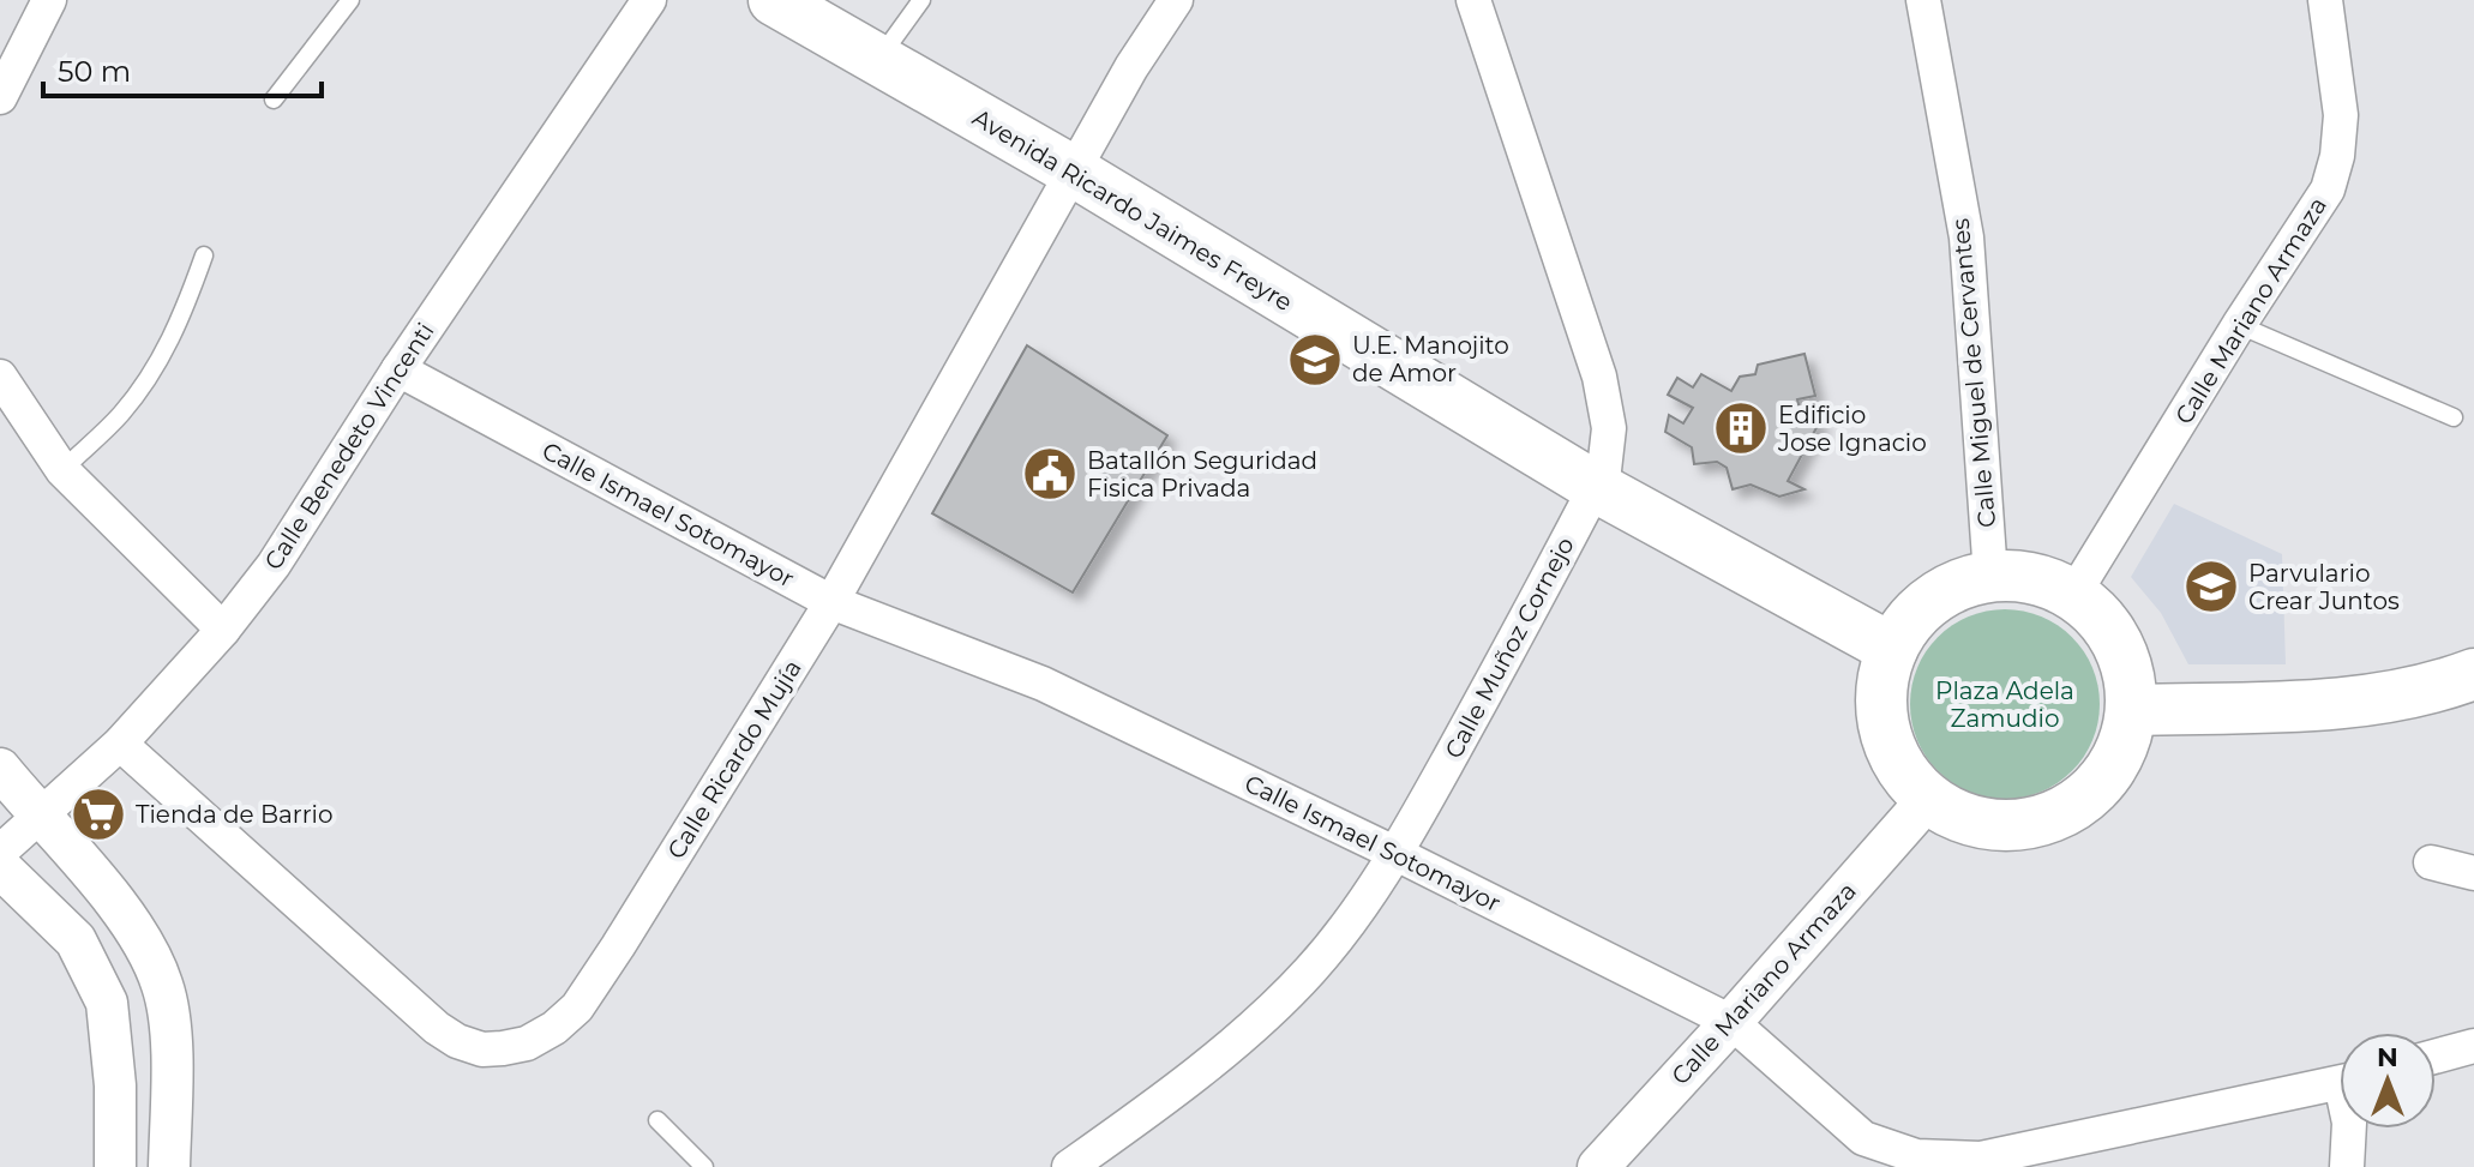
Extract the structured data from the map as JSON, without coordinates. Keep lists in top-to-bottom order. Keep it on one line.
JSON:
{"streets":{"main road":["Avenida Ricardo Jaimes Freyre"],"street":["Calle Mariano Armaza","Calle Miguel de Cervantes","Calle Benedeto Vincenti","Calle Ismael Sotomayor","Calle Muñoz Cornejo","Calle Ricardo Mujía"]},"crossings":[["Avenida Ricardo Jaimes Freyre","Calle Mariano Armaza"],["Avenida Ricardo Jaimes Freyre","Calle Miguel de Cervantes"],["Avenida Ricardo Jaimes Freyre","Calle Muñoz Cornejo"],["Avenida Ricardo Jaimes Freyre","Calle Ricardo Mujía"],["Calle Mariano Armaza","Calle Miguel de Cervantes"],["Calle Mariano Armaza","Calle Ismael Sotomayor"],["Calle Benedeto Vincenti","Calle Ismael Sotomayor"],["Calle Benedeto Vincenti","Calle Ricardo Mujía"],["Calle Ismael Sotomayor","Calle Muñoz Cornejo"],["Calle Ismael Sotomayor","Calle Ricardo Mujía"]],"parks":["Plaza Adela Zamudio"],"places":{"school or university":["U.E. Manojito de Amor","Parvulario Crear Juntos"],"building":["Edificio Jose Ignacio"],"public building":["Batallón Seguridad Fisica Privada"],"supermarket":["Tienda de Barrio"]},"scale_bar":"50 m","north":"top"}
